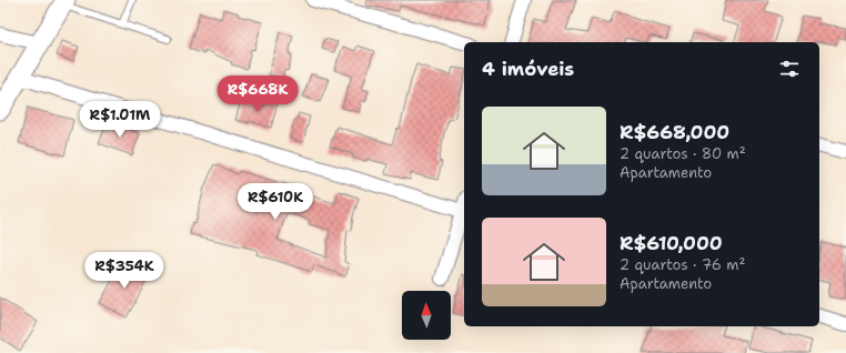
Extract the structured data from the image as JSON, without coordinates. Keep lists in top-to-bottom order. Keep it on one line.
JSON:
{"north":"top","page":{"heading":"4 imóveis","price":["R$668K","R$1.01M","R$610K","R$354K"],"list":[{"name":"R$668,000","note":"2 quartos · 80 m² · Apartamento"},{"name":"R$610,000","note":"2 quartos · 76 m² · Apartamento"}]}}
